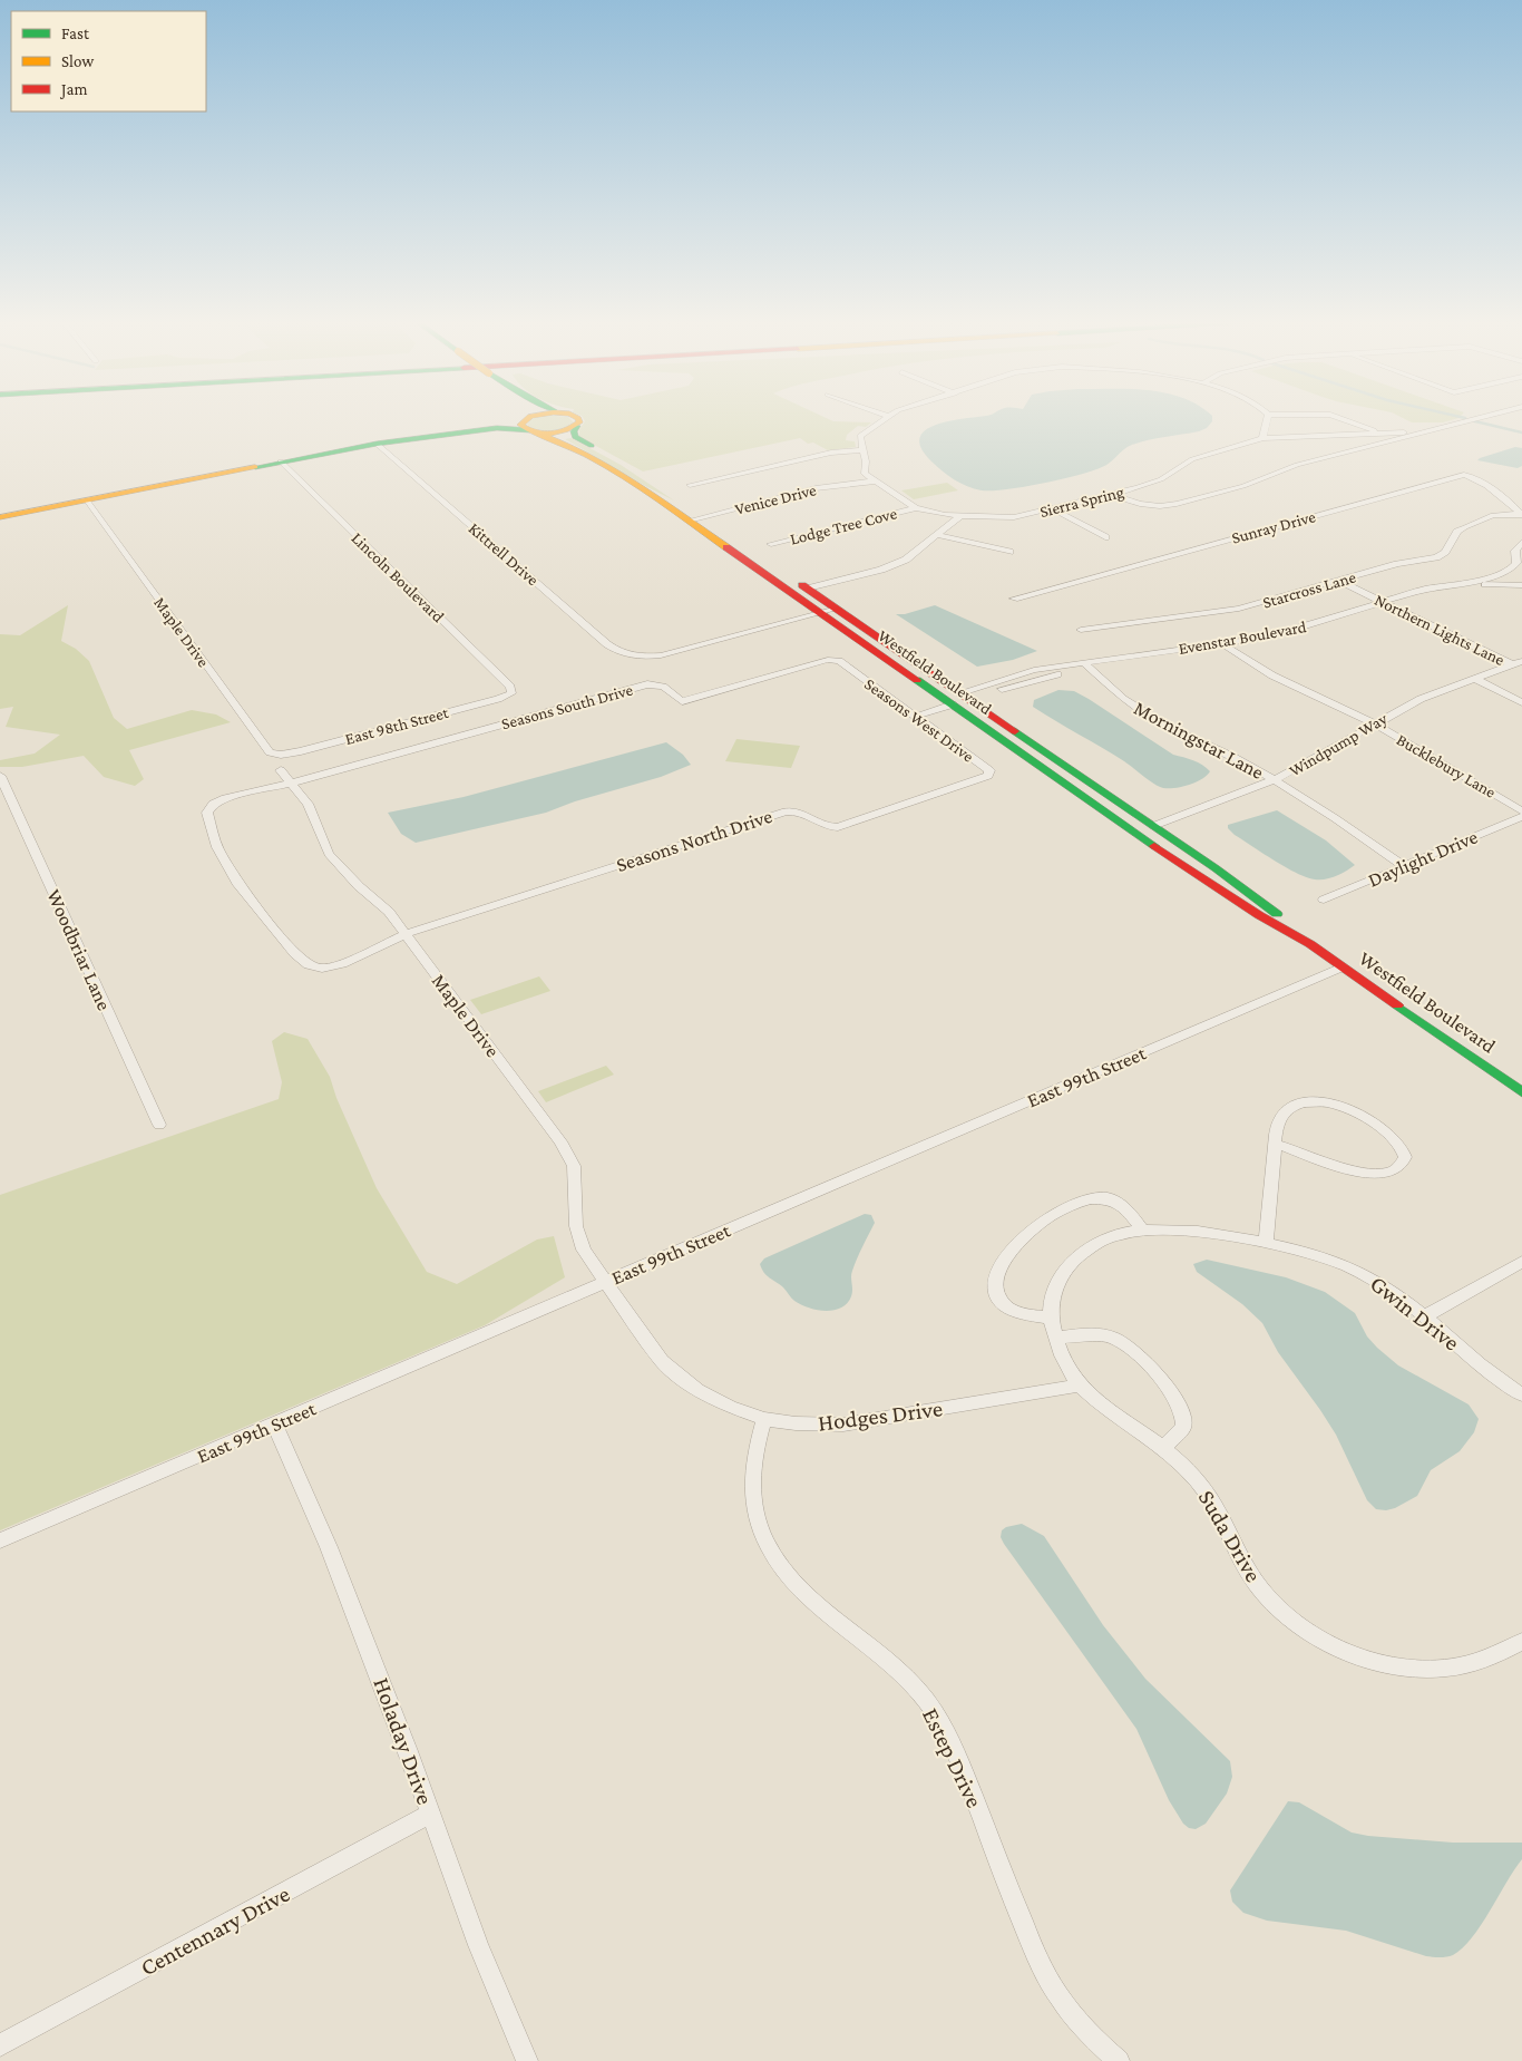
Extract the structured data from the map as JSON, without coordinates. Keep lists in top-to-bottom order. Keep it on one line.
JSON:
{"streets":{"main road":["Westfield Boulevard"],"street":["Venice Drive","Sierra Spring","Lodge Tree Cove","Sunray Drive","Kittrell Drive","Lincoln Boulevard","Starcross Lane","Northern Lights Lane","Maple Drive","Evenstar Boulevard","Seasons South Drive","Seasons West Drive","East 98th Street","Morningstar Lane","Windpump Way","Bucklebury Lane","Seasons North Drive","Daylight Drive","Woodbriar Lane","East 99th Street","Gwin Drive","Hodges Drive","Suda Drive","Holaday Drive","Estep Drive","Centennary Drive"]},"crossings":[["Venice Drive","Sierra Spring"],["Venice Drive","Westfield Boulevard"],["Sierra Spring","Lodge Tree Cove"],["Sunray Drive","Starcross Lane"],["Kittrell Drive","Westfield Boulevard"],["Lincoln Boulevard","East 98th Street"],["Starcross Lane","Northern Lights Lane"],["Northern Lights Lane","Evenstar Boulevard"],["Northern Lights Lane","Windpump Way"],["Maple Drive","Seasons South Drive"],["Maple Drive","East 98th Street"],["Maple Drive","Seasons North Drive"],["Maple Drive","East 99th Street"],["Maple Drive","Hodges Drive"],["Evenstar Boulevard","Westfield Boulevard"],["Evenstar Boulevard","Morningstar Lane"],["Evenstar Boulevard","Bucklebury Lane"],["Westfield Boulevard","Windpump Way"],["Westfield Boulevard","East 99th Street"],["Seasons South Drive","Seasons West Drive"],["Seasons South Drive","Seasons North Drive"],["Seasons West Drive","Seasons North Drive"],["Morningstar Lane","Windpump Way"],["Morningstar Lane","Daylight Drive"],["Windpump Way","Bucklebury Lane"],["East 99th Street","Hodges Drive"],["East 99th Street","Holaday Drive"],["Hodges Drive","Suda Drive"],["Hodges Drive","Estep Drive"],["Holaday Drive","Centennary Drive"]],"legend":["Fast","Slow","Jam"]}
